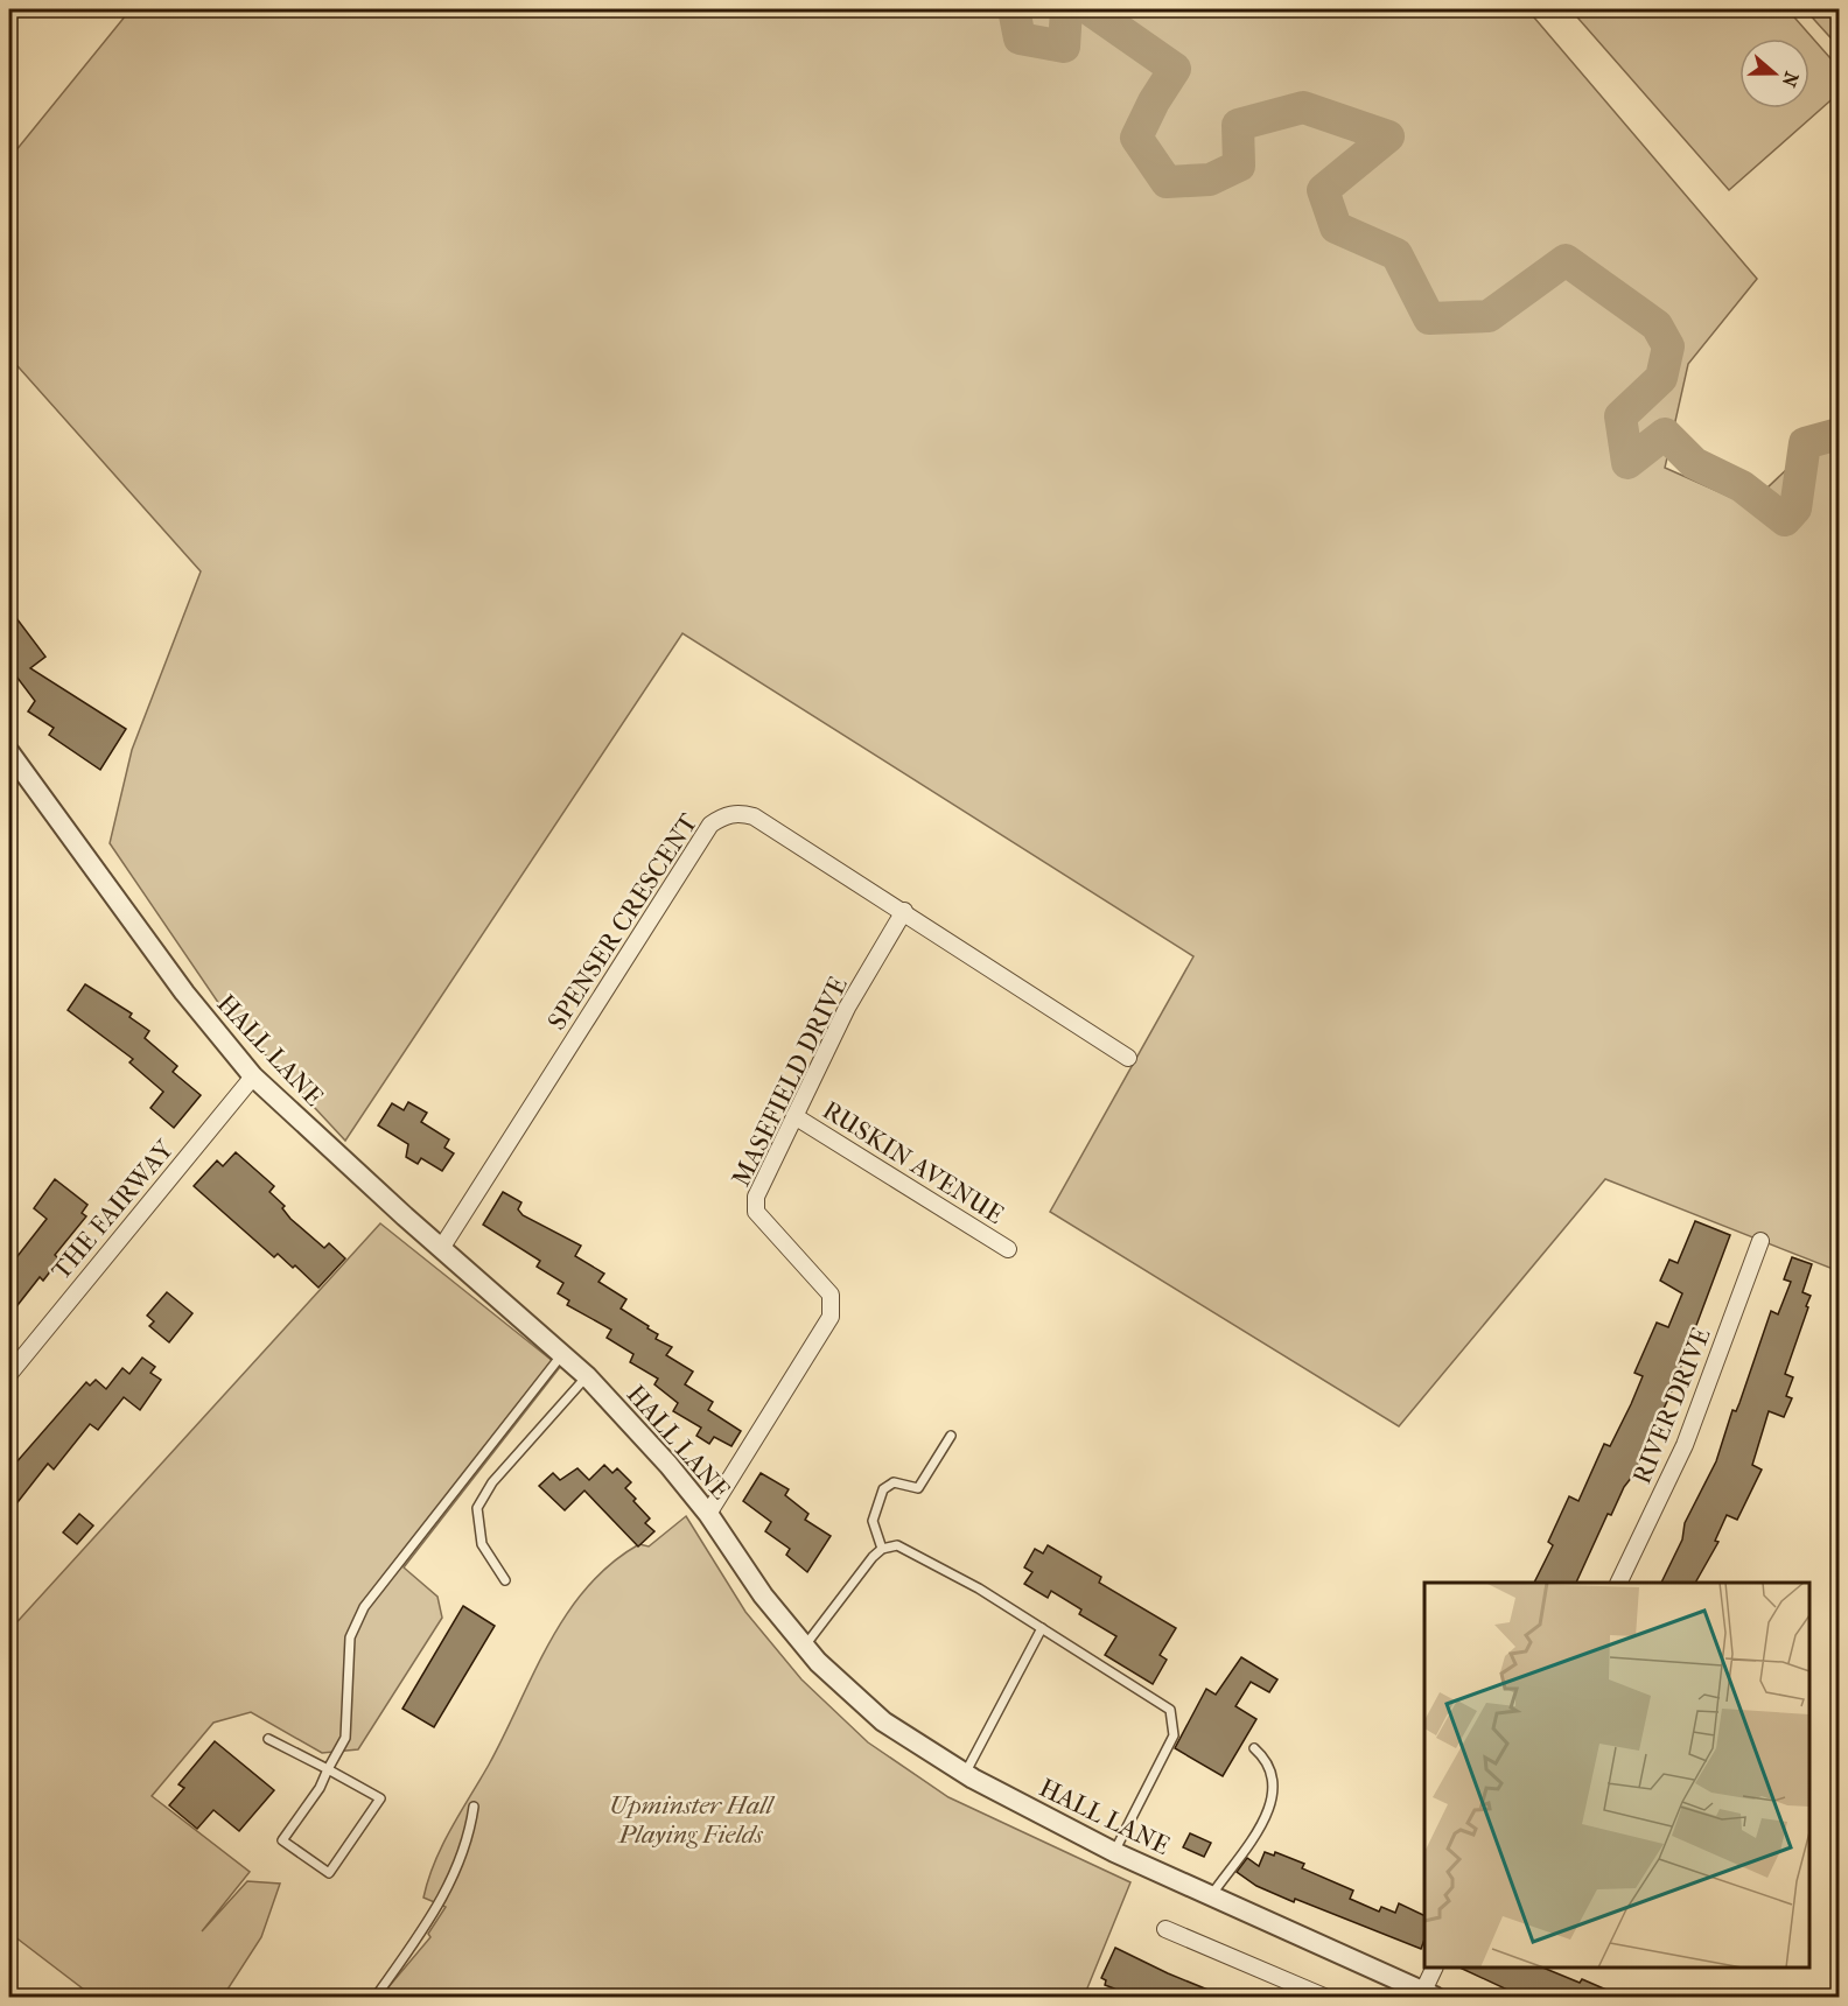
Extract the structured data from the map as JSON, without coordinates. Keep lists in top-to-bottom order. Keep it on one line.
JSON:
{"streets":{"street":["SPENSER CRESCENT","HALL LANE","MASEFIELD DRIVE","RUSKIN AVENUE","THE FAIRWAY","RIVER DRIVE"]},"crossings":[["SPENSER CRESCENT","HALL LANE"],["SPENSER CRESCENT","MASEFIELD DRIVE"],["HALL LANE","MASEFIELD DRIVE"],["HALL LANE","THE FAIRWAY"],["MASEFIELD DRIVE","RUSKIN AVENUE"]],"parks":["Upminster Hall Playing Fields"],"north":"right"}
